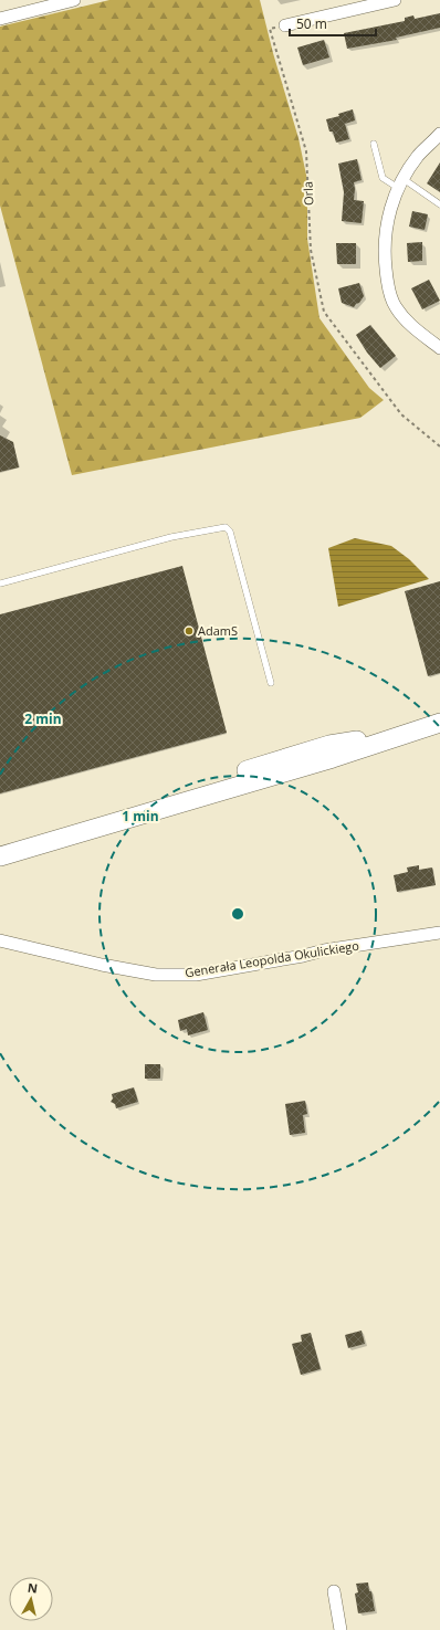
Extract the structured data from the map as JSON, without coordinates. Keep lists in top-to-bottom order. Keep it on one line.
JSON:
{"streets":{"street":["Generała Leopolda Okulickiego"],"path":["Orla"]},"places":["AdamS"],"scale_bar":"50 m","north":"top","rings":["2 min","1 min"]}
